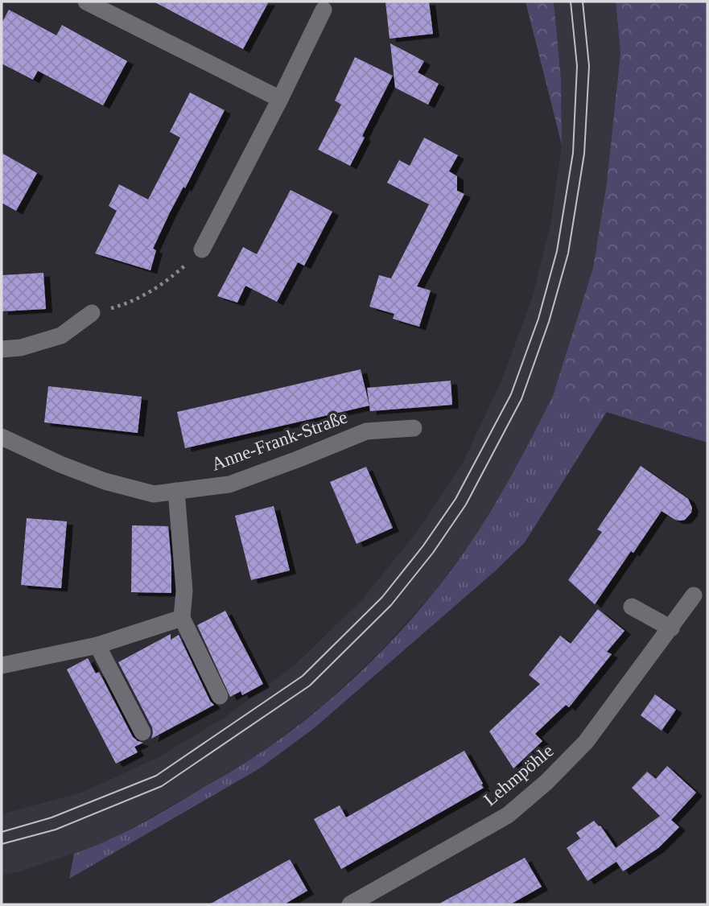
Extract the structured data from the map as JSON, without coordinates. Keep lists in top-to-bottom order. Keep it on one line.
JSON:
{"streets":{"street":["Anne-Frank-Straße","Lehmpöhle"]}}
